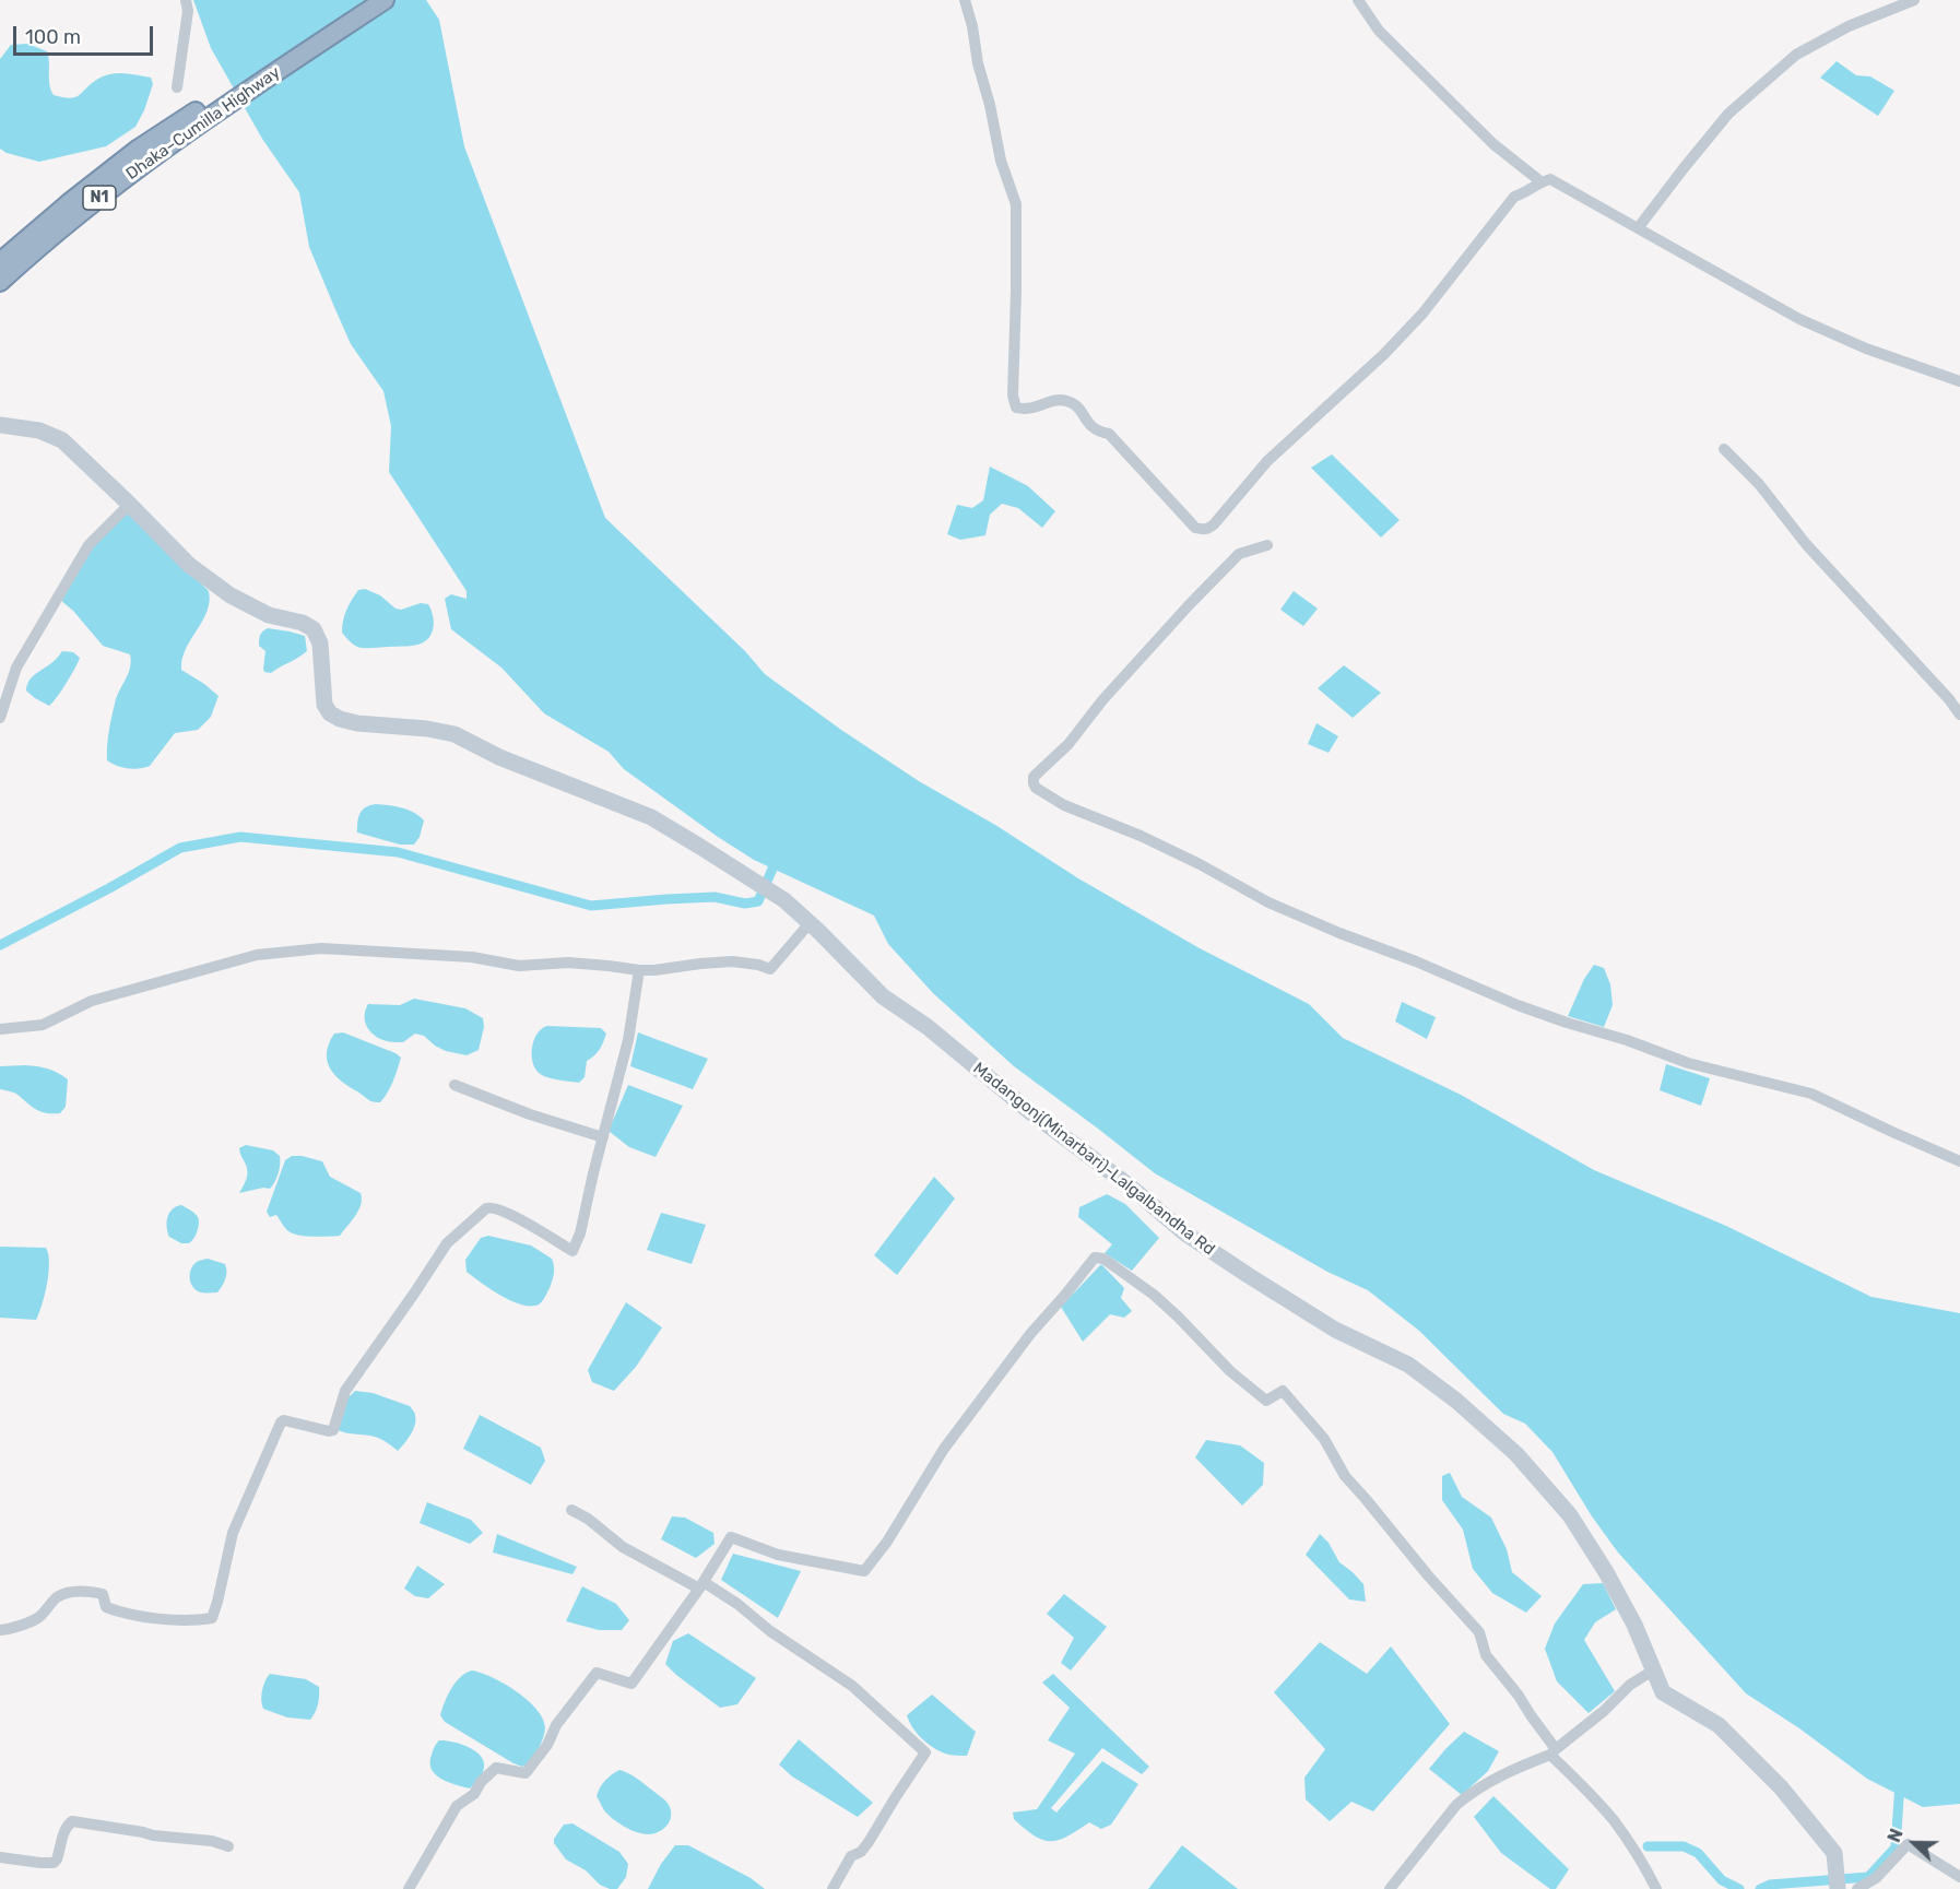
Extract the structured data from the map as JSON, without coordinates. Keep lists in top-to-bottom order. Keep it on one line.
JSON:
{"streets":{"highway":["Dhaka–Cumilla Highway","N1"],"main road":["Madangonj(Minarbari)-Lalgalbandha Rd"]},"scale_bar":"100 m","north":"left"}
